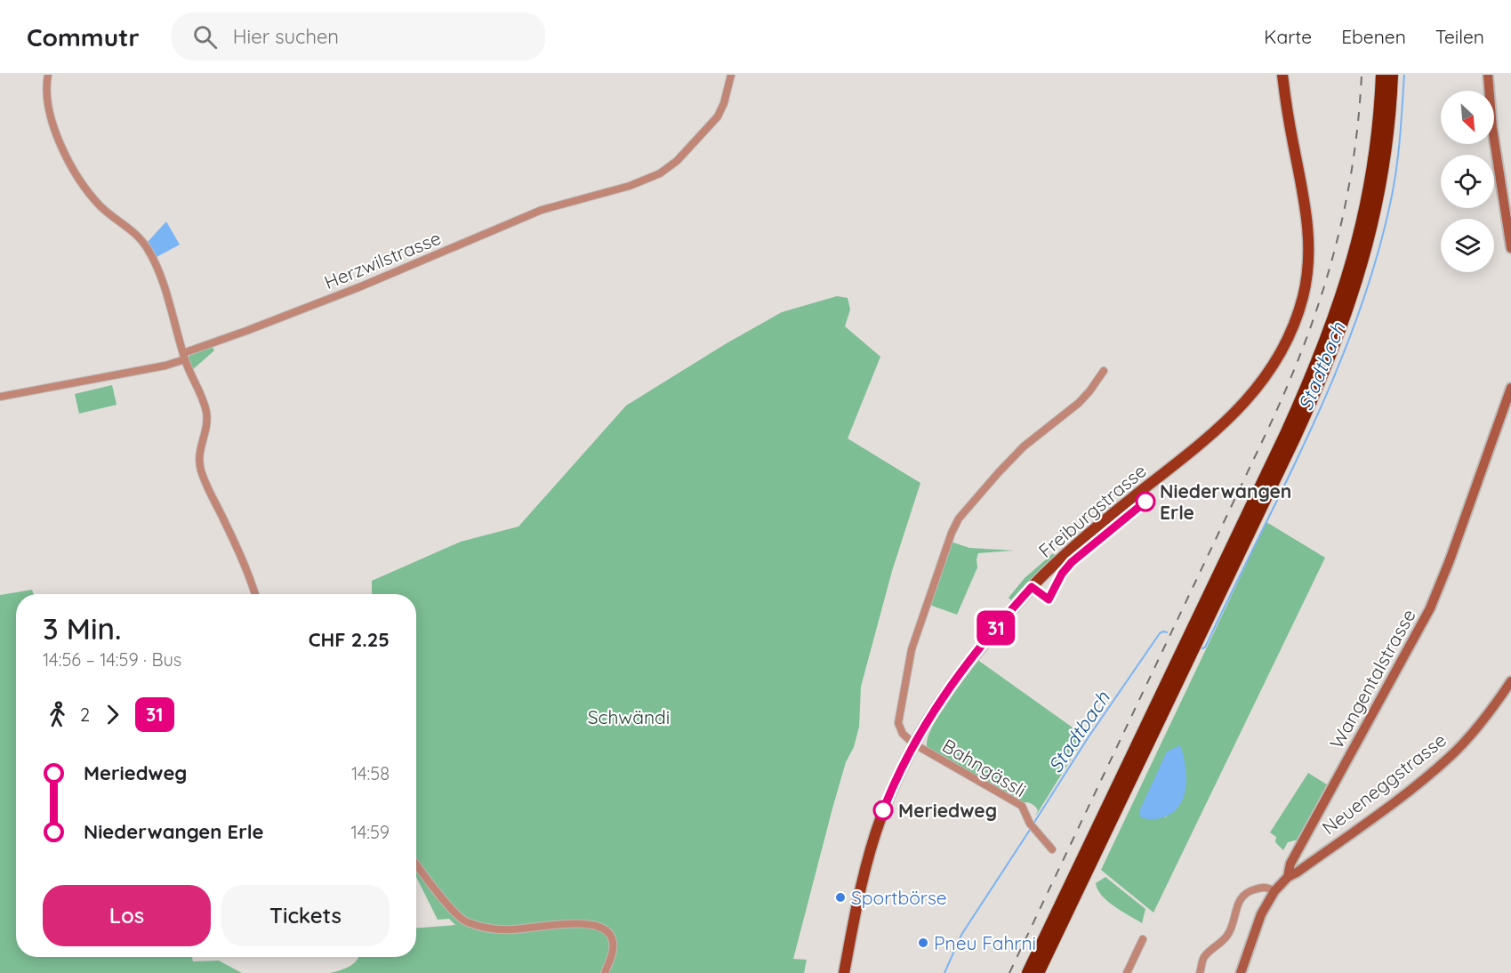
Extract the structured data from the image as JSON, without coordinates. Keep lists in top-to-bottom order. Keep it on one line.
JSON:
{"streets":{"main road":["Freiburgstrasse"],"street":["Herzwilstrasse","Wangentalstrasse","Bahngässli","Neueneggstrasse"]},"crossings":[["Freiburgstrasse","Bahngässli"],["Wangentalstrasse","Neueneggstrasse"]],"water":["Stadtbach"],"parks":["Schwändi"],"places":["Niederwangen Erle","Meriedweg","Sportbörse","Pneu Fahrni"],"lines":["bus line 31"],"north":"bottom right","page":{"header":"Commutr","search":"Hier suchen","nav":["Karte","Ebenen","Teilen"],"on_map":"31","heading":["3 Min.","14:56 – 14:59 · Bus","CHF 2.25"],"legs":["2","31"],"list":[{"name":"Meriedweg","value":"14:58"},{"name":"Niederwangen Erle","value":"14:59"}],"buttons":["Los","Tickets"]}}
